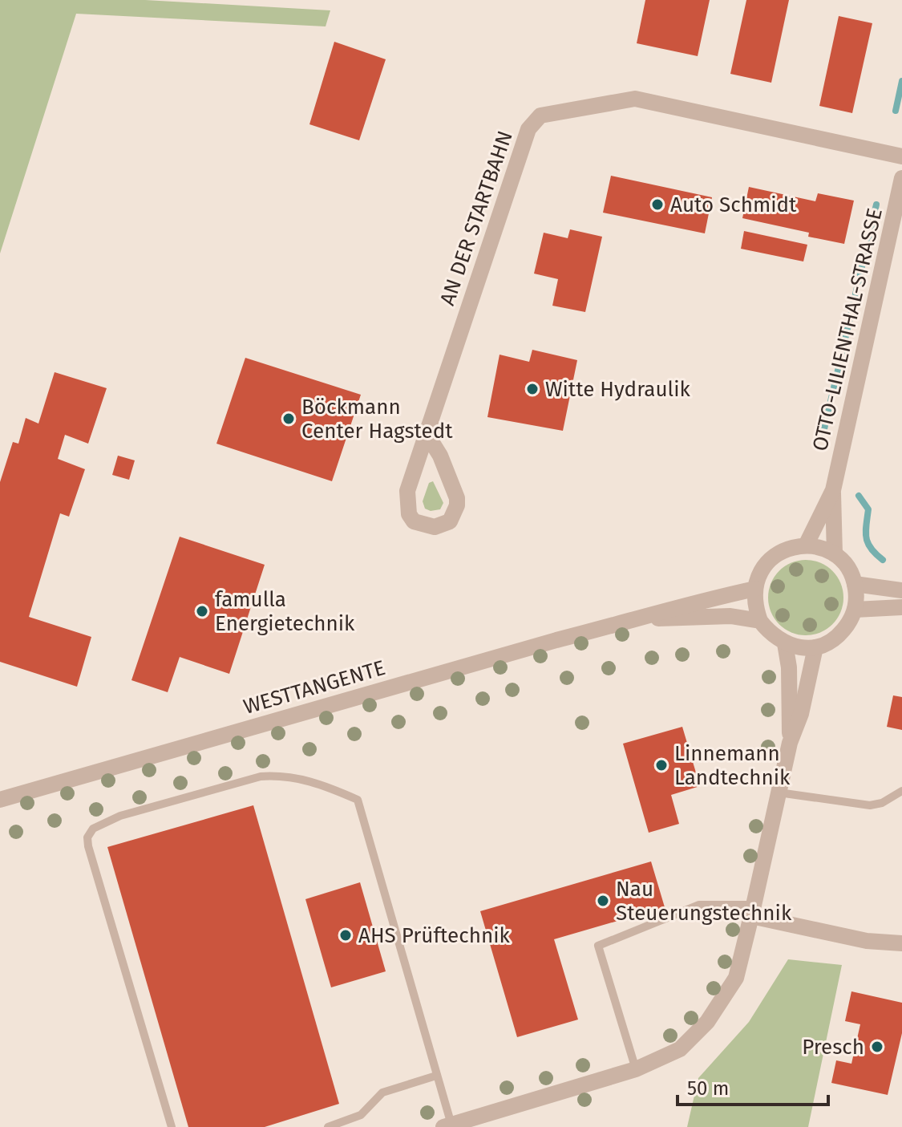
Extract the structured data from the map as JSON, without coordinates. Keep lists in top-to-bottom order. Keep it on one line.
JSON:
{"streets":{"street":["AN DER STARTBAHN","OTTO-LILIENTHAL-STRASSE","WESTTANGENTE"]},"crossings":[["OTTO-LILIENTHAL-STRASSE","WESTTANGENTE"]],"places":["Auto Schmidt","Witte Hydraulik","Böckmann Center Hagstedt","famulla Energietechnik","Linnemann Landtechnik","Nau Steuerungstechnik","AHS Prüftechnik","Presch"],"scale_bar":"50 m"}
